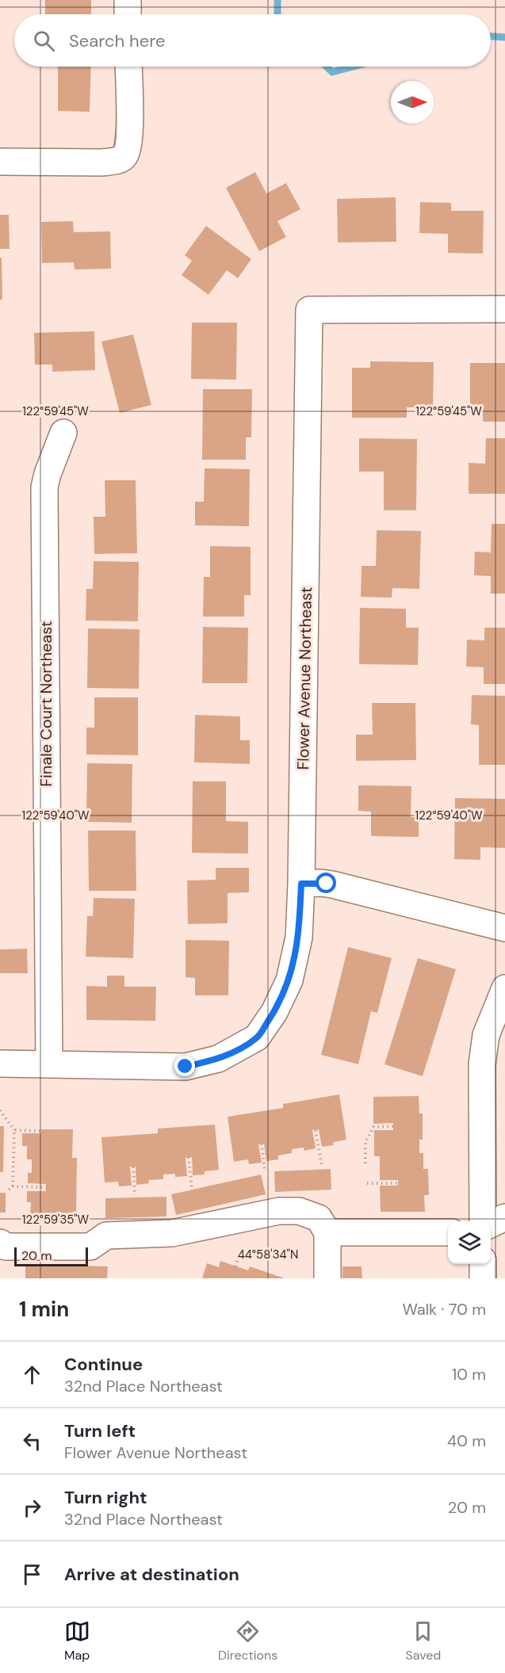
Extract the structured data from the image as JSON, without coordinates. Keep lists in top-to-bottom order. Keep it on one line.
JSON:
{"streets":{"street":["Flower Avenue Northeast","Finale Court Northeast"]},"crossings":[["Flower Avenue Northeast","Finale Court Northeast"]],"scale_bar":"20 m","north":"right","page":{"search":"Search here","scale":"20 m","heading":["1 min","Walk · 70 m"],"list":[["Continue","32nd Place Northeast","10 m"],["Turn left","Flower Avenue Northeast","40 m"],["Turn right","32nd Place Northeast","20 m"],"Arrive at destination"],"nav":["Map","Directions","Saved"]},"coordinates":["122°59'45\"W","122°59'40\"W","122°59'35\"W","44°58'34\"N"]}
